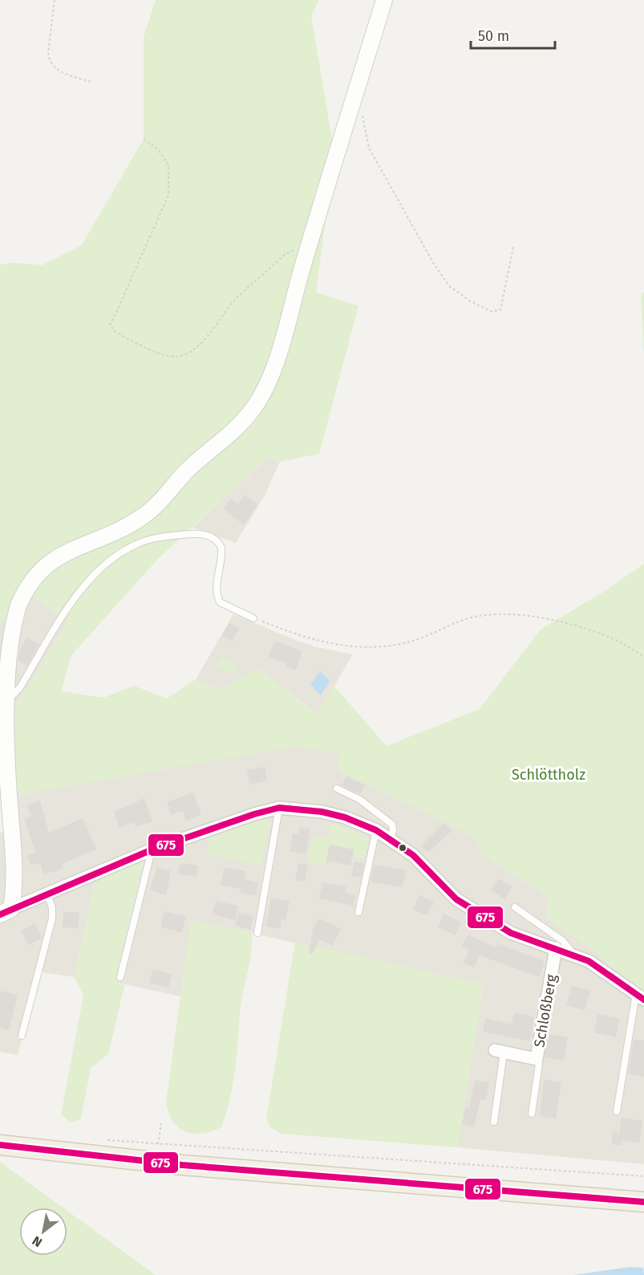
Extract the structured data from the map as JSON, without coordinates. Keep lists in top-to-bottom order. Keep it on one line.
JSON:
{"streets":{"street":["Schloßberg"]},"parks":["Schlöttholz"],"lines":["transit line 675"],"scale_bar":"50 m","north":"bottom left"}
